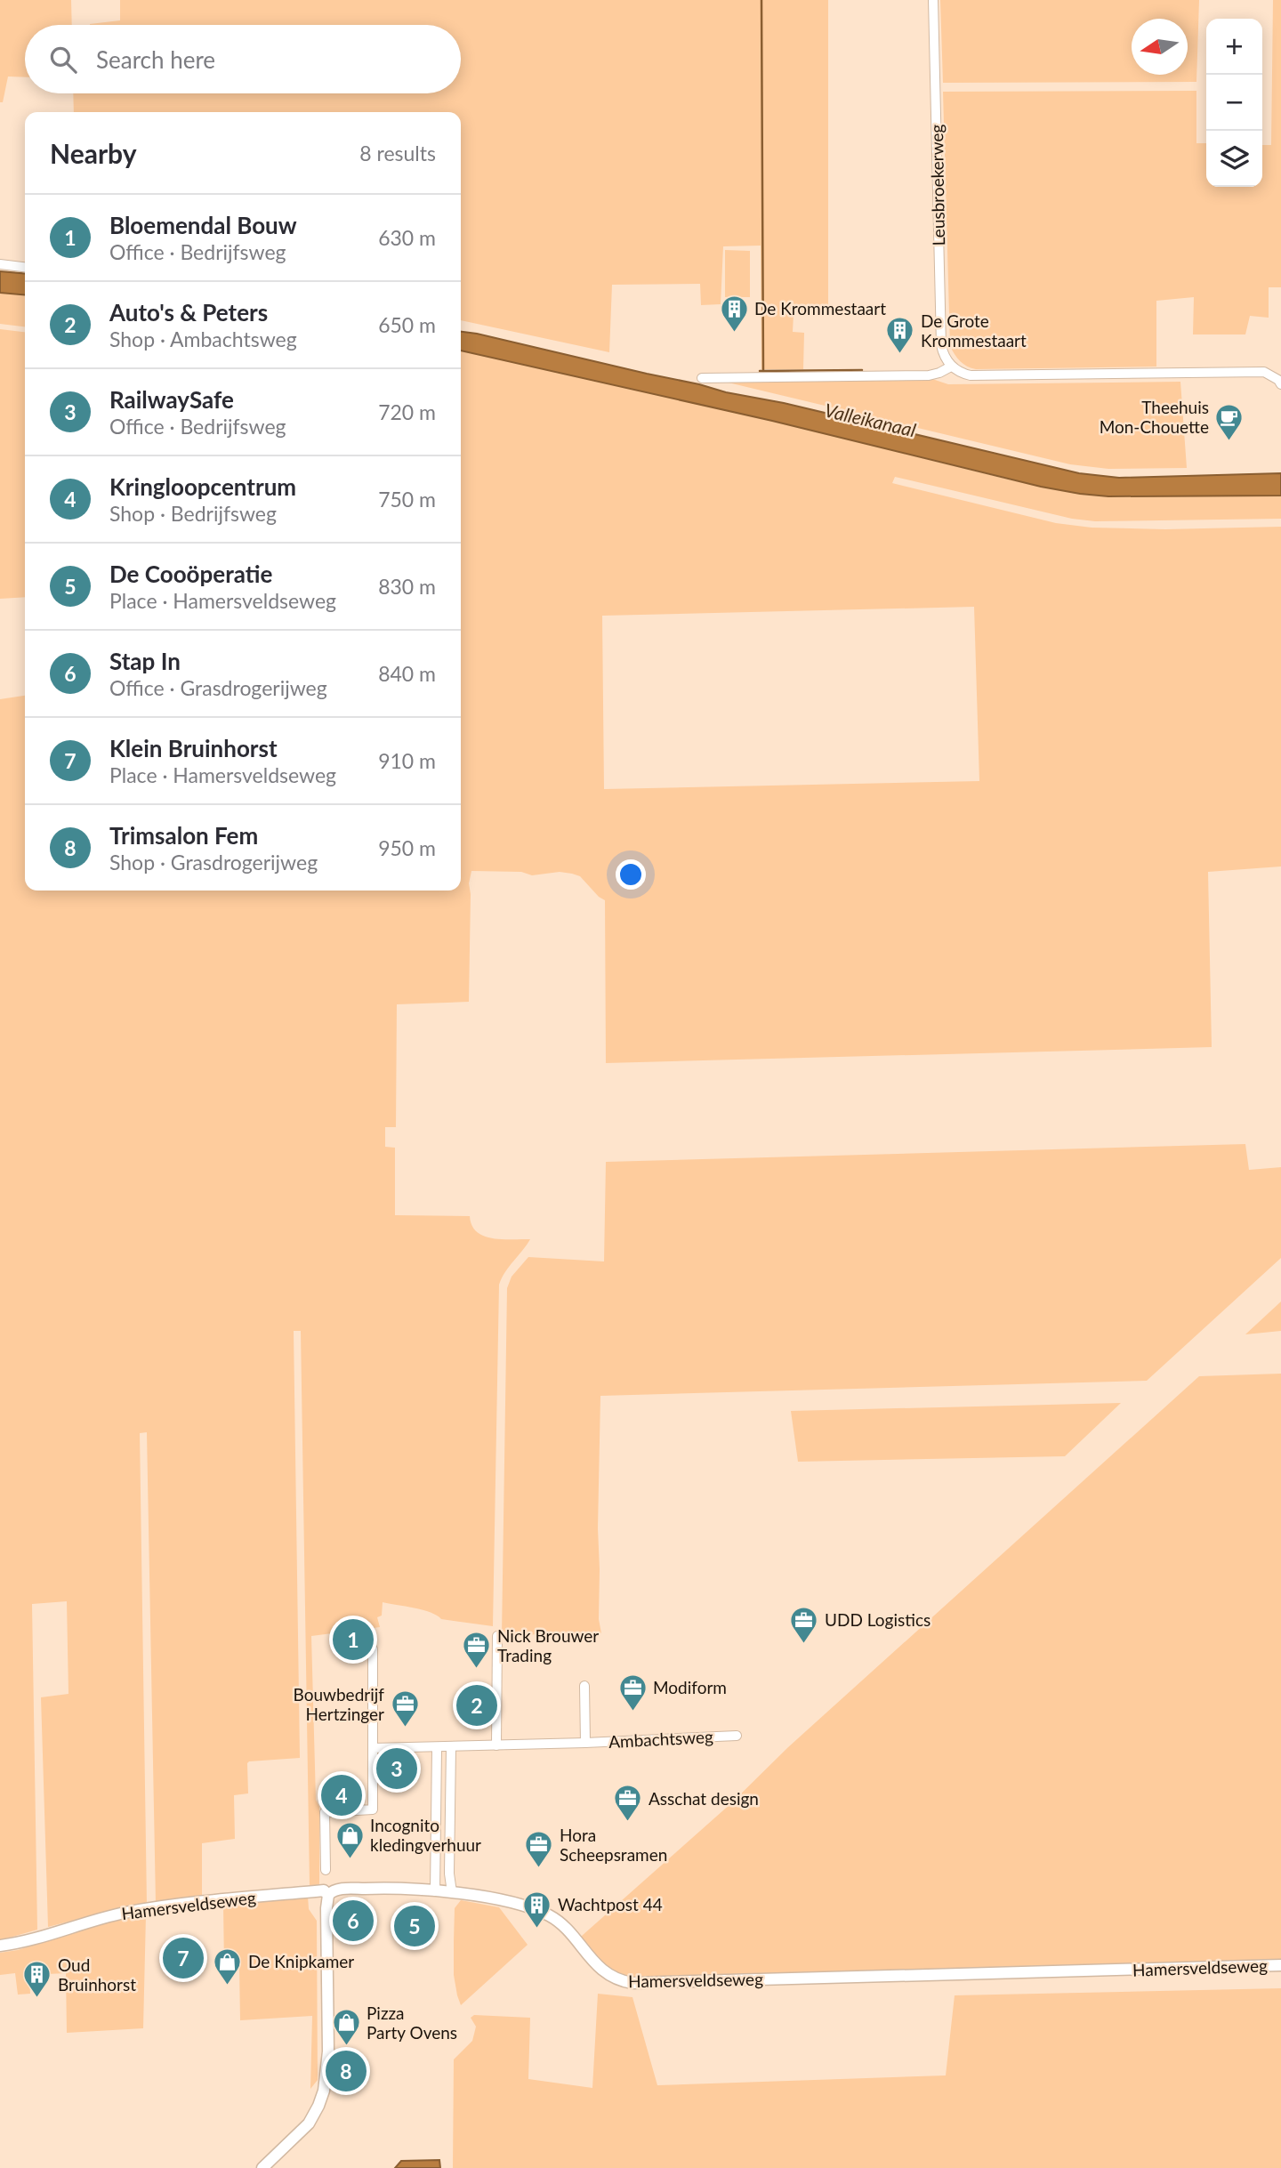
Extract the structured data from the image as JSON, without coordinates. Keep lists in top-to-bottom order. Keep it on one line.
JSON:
{"streets":{"street":["Leusbroekerweg","Ambachtsweg","Hamersveldseweg"]},"water":["Valleikanaal"],"places":{"building":["De Krommestaart","De Grote Krommestaart","Wachtpost 44","Oud Bruinhorst"],"cafe":["Theehuis Mon-Chouette"],"office":["UDD Logistics","Nick Brouwer Trading","Modiform","Bouwbedrijf Hertzinger","Asschat design","Hora Scheepsramen"],"shop":["Incognito kledingverhuur","De Knipkamer","Pizza Party Ovens"]},"north":"left","page":{"map_buttons":["+","−"],"search":"Search here","heading":["Nearby","8 results"],"list":[{"mark":"1","name":"Bloemendal Bouw","note":"Office · Bedrijfsweg","value":"630 m"},{"mark":"2","name":"Auto's & Peters","note":"Shop · Ambachtsweg","value":"650 m"},{"mark":"3","name":"RailwaySafe","note":"Office · Bedrijfsweg","value":"720 m"},{"mark":"4","name":"Kringloopcentrum","note":"Shop · Bedrijfsweg","value":"750 m"},{"mark":"5","name":"De Cooöperatie","note":"Place · Hamersveldseweg","value":"830 m"},{"mark":"6","name":"Stap In","note":"Office · Grasdrogerijweg","value":"840 m"},{"mark":"7","name":"Klein Bruinhorst","note":"Place · Hamersveldseweg","value":"910 m"},{"mark":"8","name":"Trimsalon Fem","note":"Shop · Grasdrogerijweg","value":"950 m"}],"pins":["1","2","3","4","6","5","7","8"]}}
